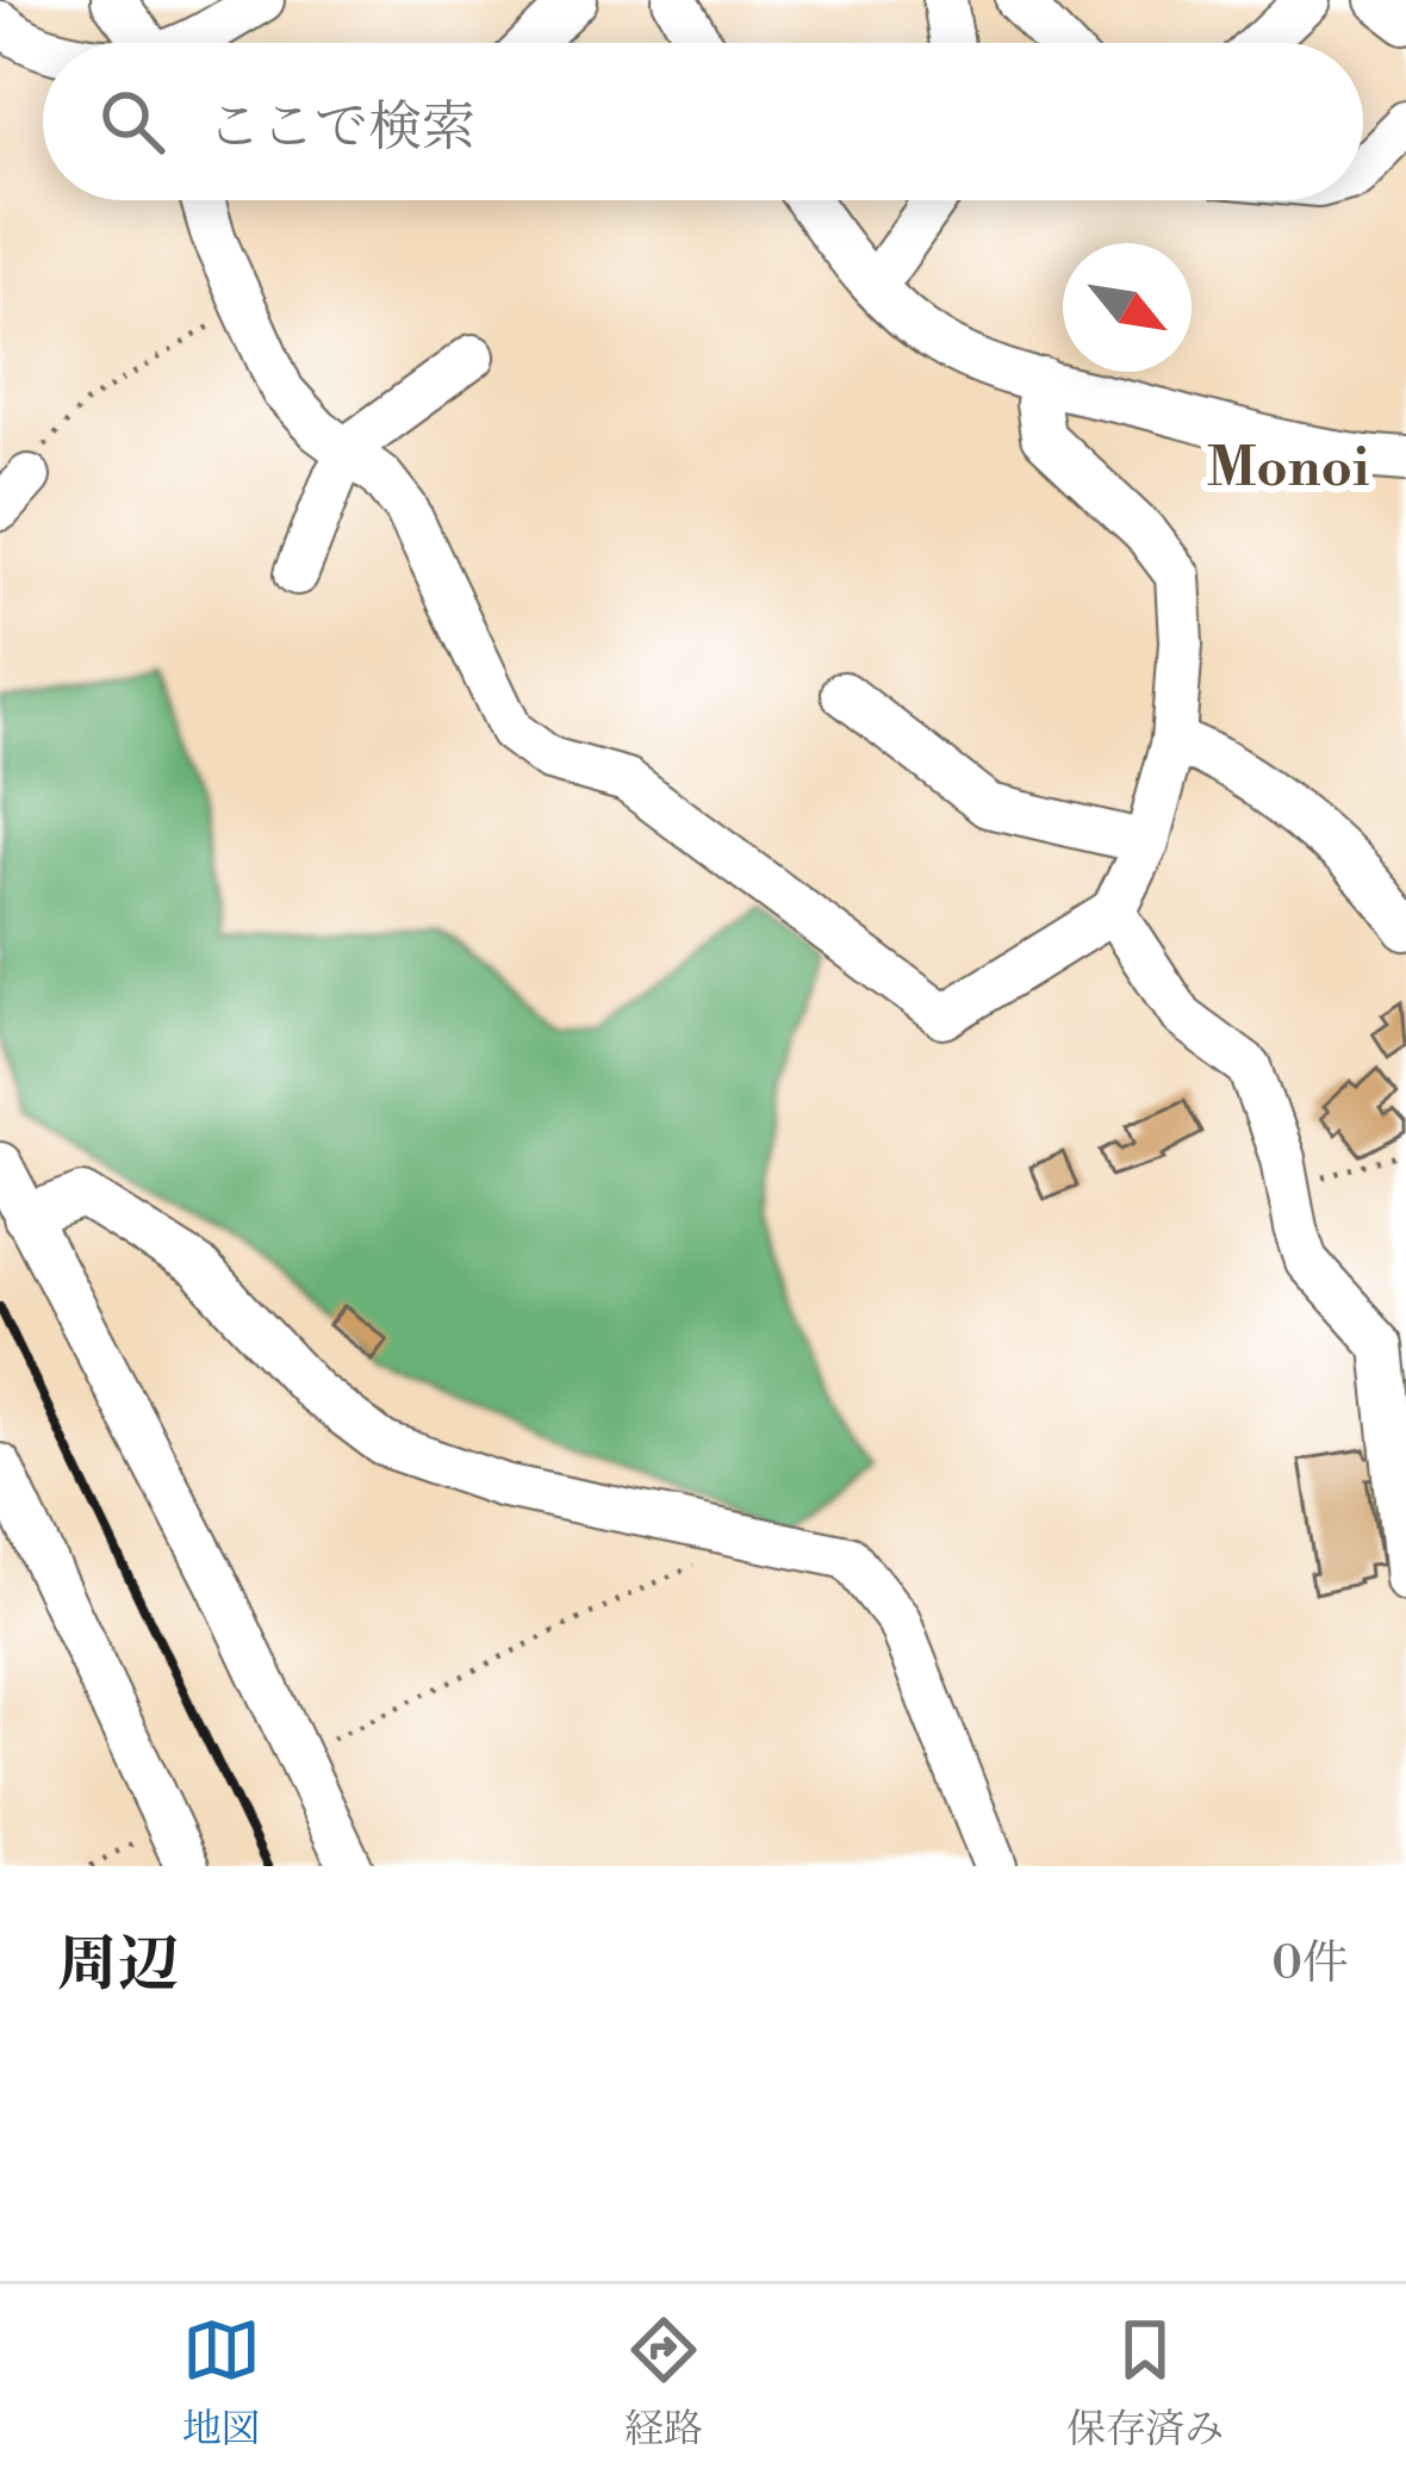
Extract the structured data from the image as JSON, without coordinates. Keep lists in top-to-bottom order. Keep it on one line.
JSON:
{"districts":["Monoi"],"north":"bottom right","page":{"search":"ここで検索","heading":["周辺","0件"],"nav":["地図","経路","保存済み"]}}
